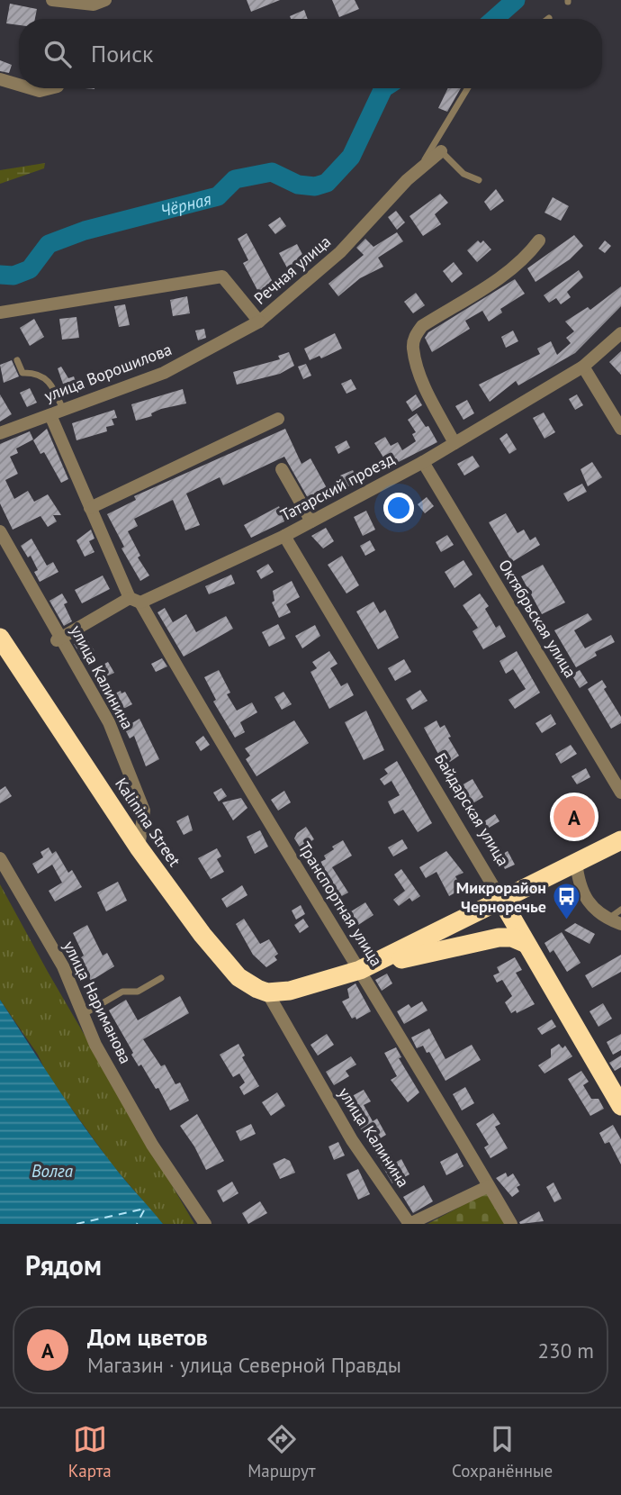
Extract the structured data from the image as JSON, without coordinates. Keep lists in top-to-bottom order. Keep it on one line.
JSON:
{"streets":{"highway":["Байдарская улица","Kalinina Street"],"street":["Речная улица","улица Ворошилова","Татарский проезд","Октябрьская улица","улица Калинина","Транспортная улица","улица Нариманова"]},"crossings":[["Речная улица","улица Ворошилова"],["улица Ворошилова","Транспортная улица"],["Татарский проезд","Октябрьская улица"],["Татарский проезд","улица Калинина"],["Татарский проезд","Байдарская улица"],["Татарский проезд","Транспортная улица"],["улица Калинина","Kalinina Street"],["улица Калинина","Транспортная улица"]],"water":["Чёрная","Волга"],"places":{"bus stop":["Микрорайон Черноречье"]},"page":{"search":"Поиск","pins":"A","heading":"Рядом","list":[{"mark":"A","name":"Дом цветов","note":"Магазин · улица Северной Правды","value":"230 m"}],"nav":["Карта","Маршрут","Сохранённые"]}}
